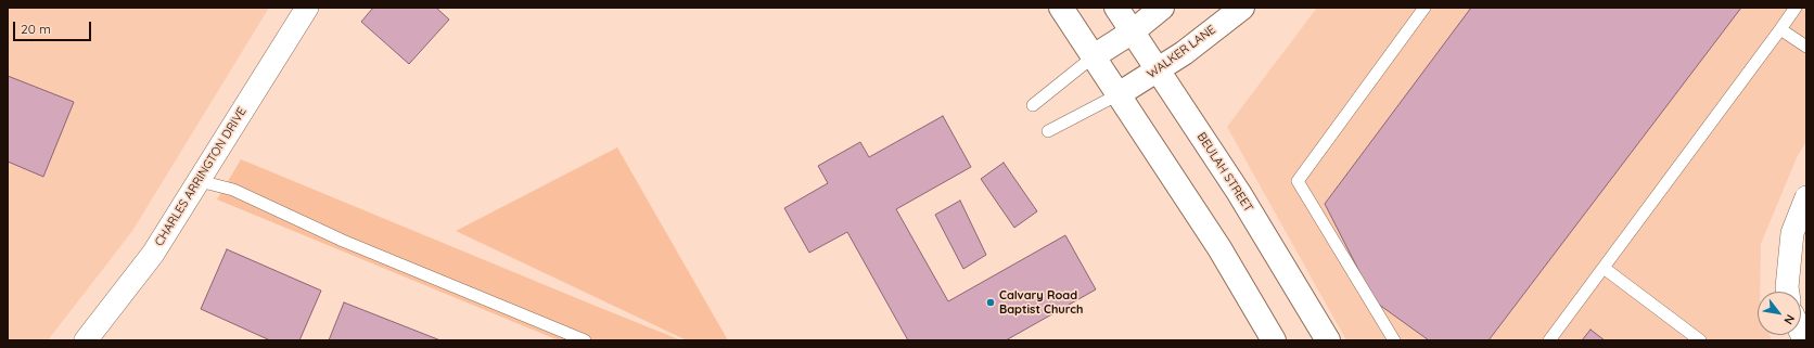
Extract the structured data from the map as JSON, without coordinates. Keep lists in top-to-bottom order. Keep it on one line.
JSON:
{"streets":{"main road":["WALKER LANE","BEULAH STREET"],"street":["CHARLES ARRINGTON DRIVE"]},"crossings":[["WALKER LANE","BEULAH STREET"]],"places":["Calvary Road Baptist Church"],"scale_bar":"20 m","north":"bottom right"}
